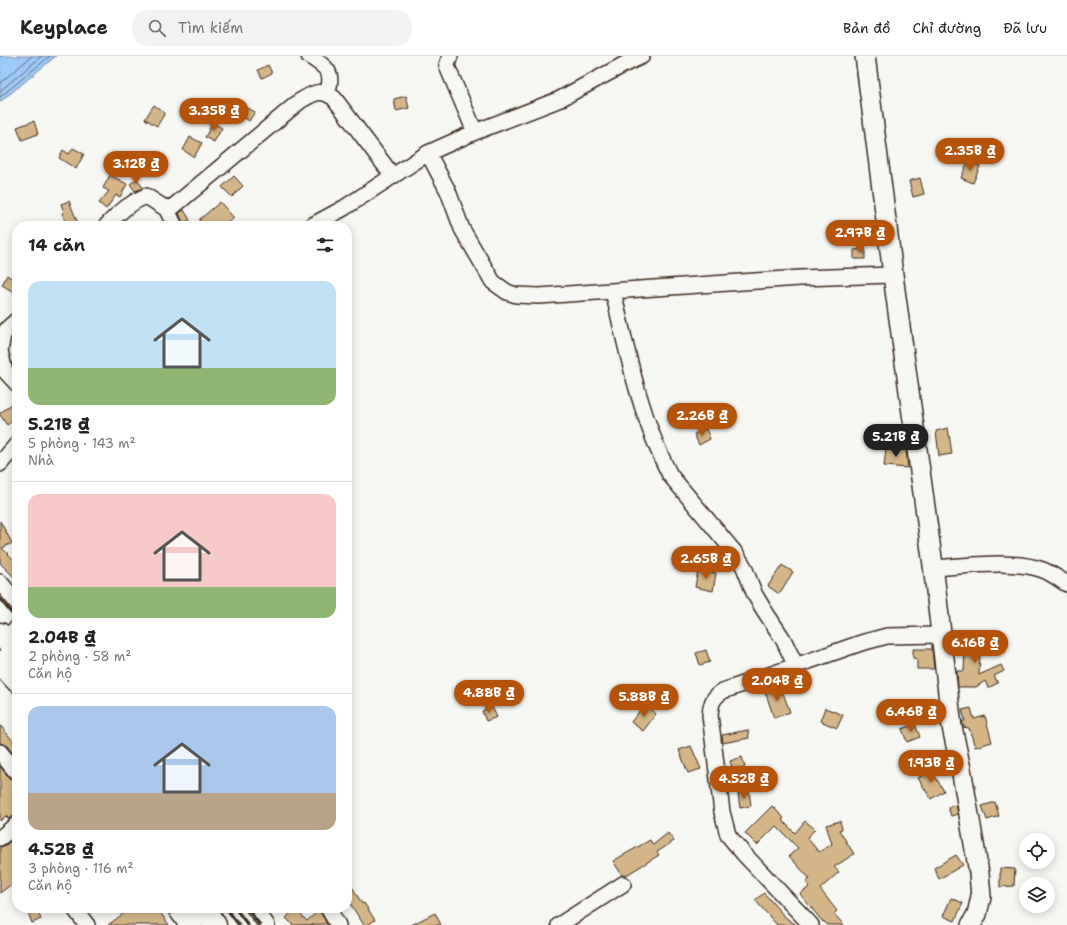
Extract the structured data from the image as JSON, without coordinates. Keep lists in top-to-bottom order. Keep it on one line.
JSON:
{"page":{"header":"Keyplace","search":"Tìm kiếm","nav":["Bản đồ","Chỉ đường","Đã lưu"],"price":["3.35B ₫","2.35B ₫","3.12B ₫","2.97B ₫","2.26B ₫","5.21B ₫","2.65B ₫","6.16B ₫","2.04B ₫","4.88B ₫","5.88B ₫","6.46B ₫","1.93B ₫","4.52B ₫"],"heading":"14 căn","list":[{"name":"5.21B ₫","note":"5 phòng · 143 m² · Nhà"},{"name":"2.04B ₫","note":"2 phòng · 58 m² · Căn hộ"},{"name":"4.52B ₫","note":"3 phòng · 116 m² · Căn hộ"}]}}
